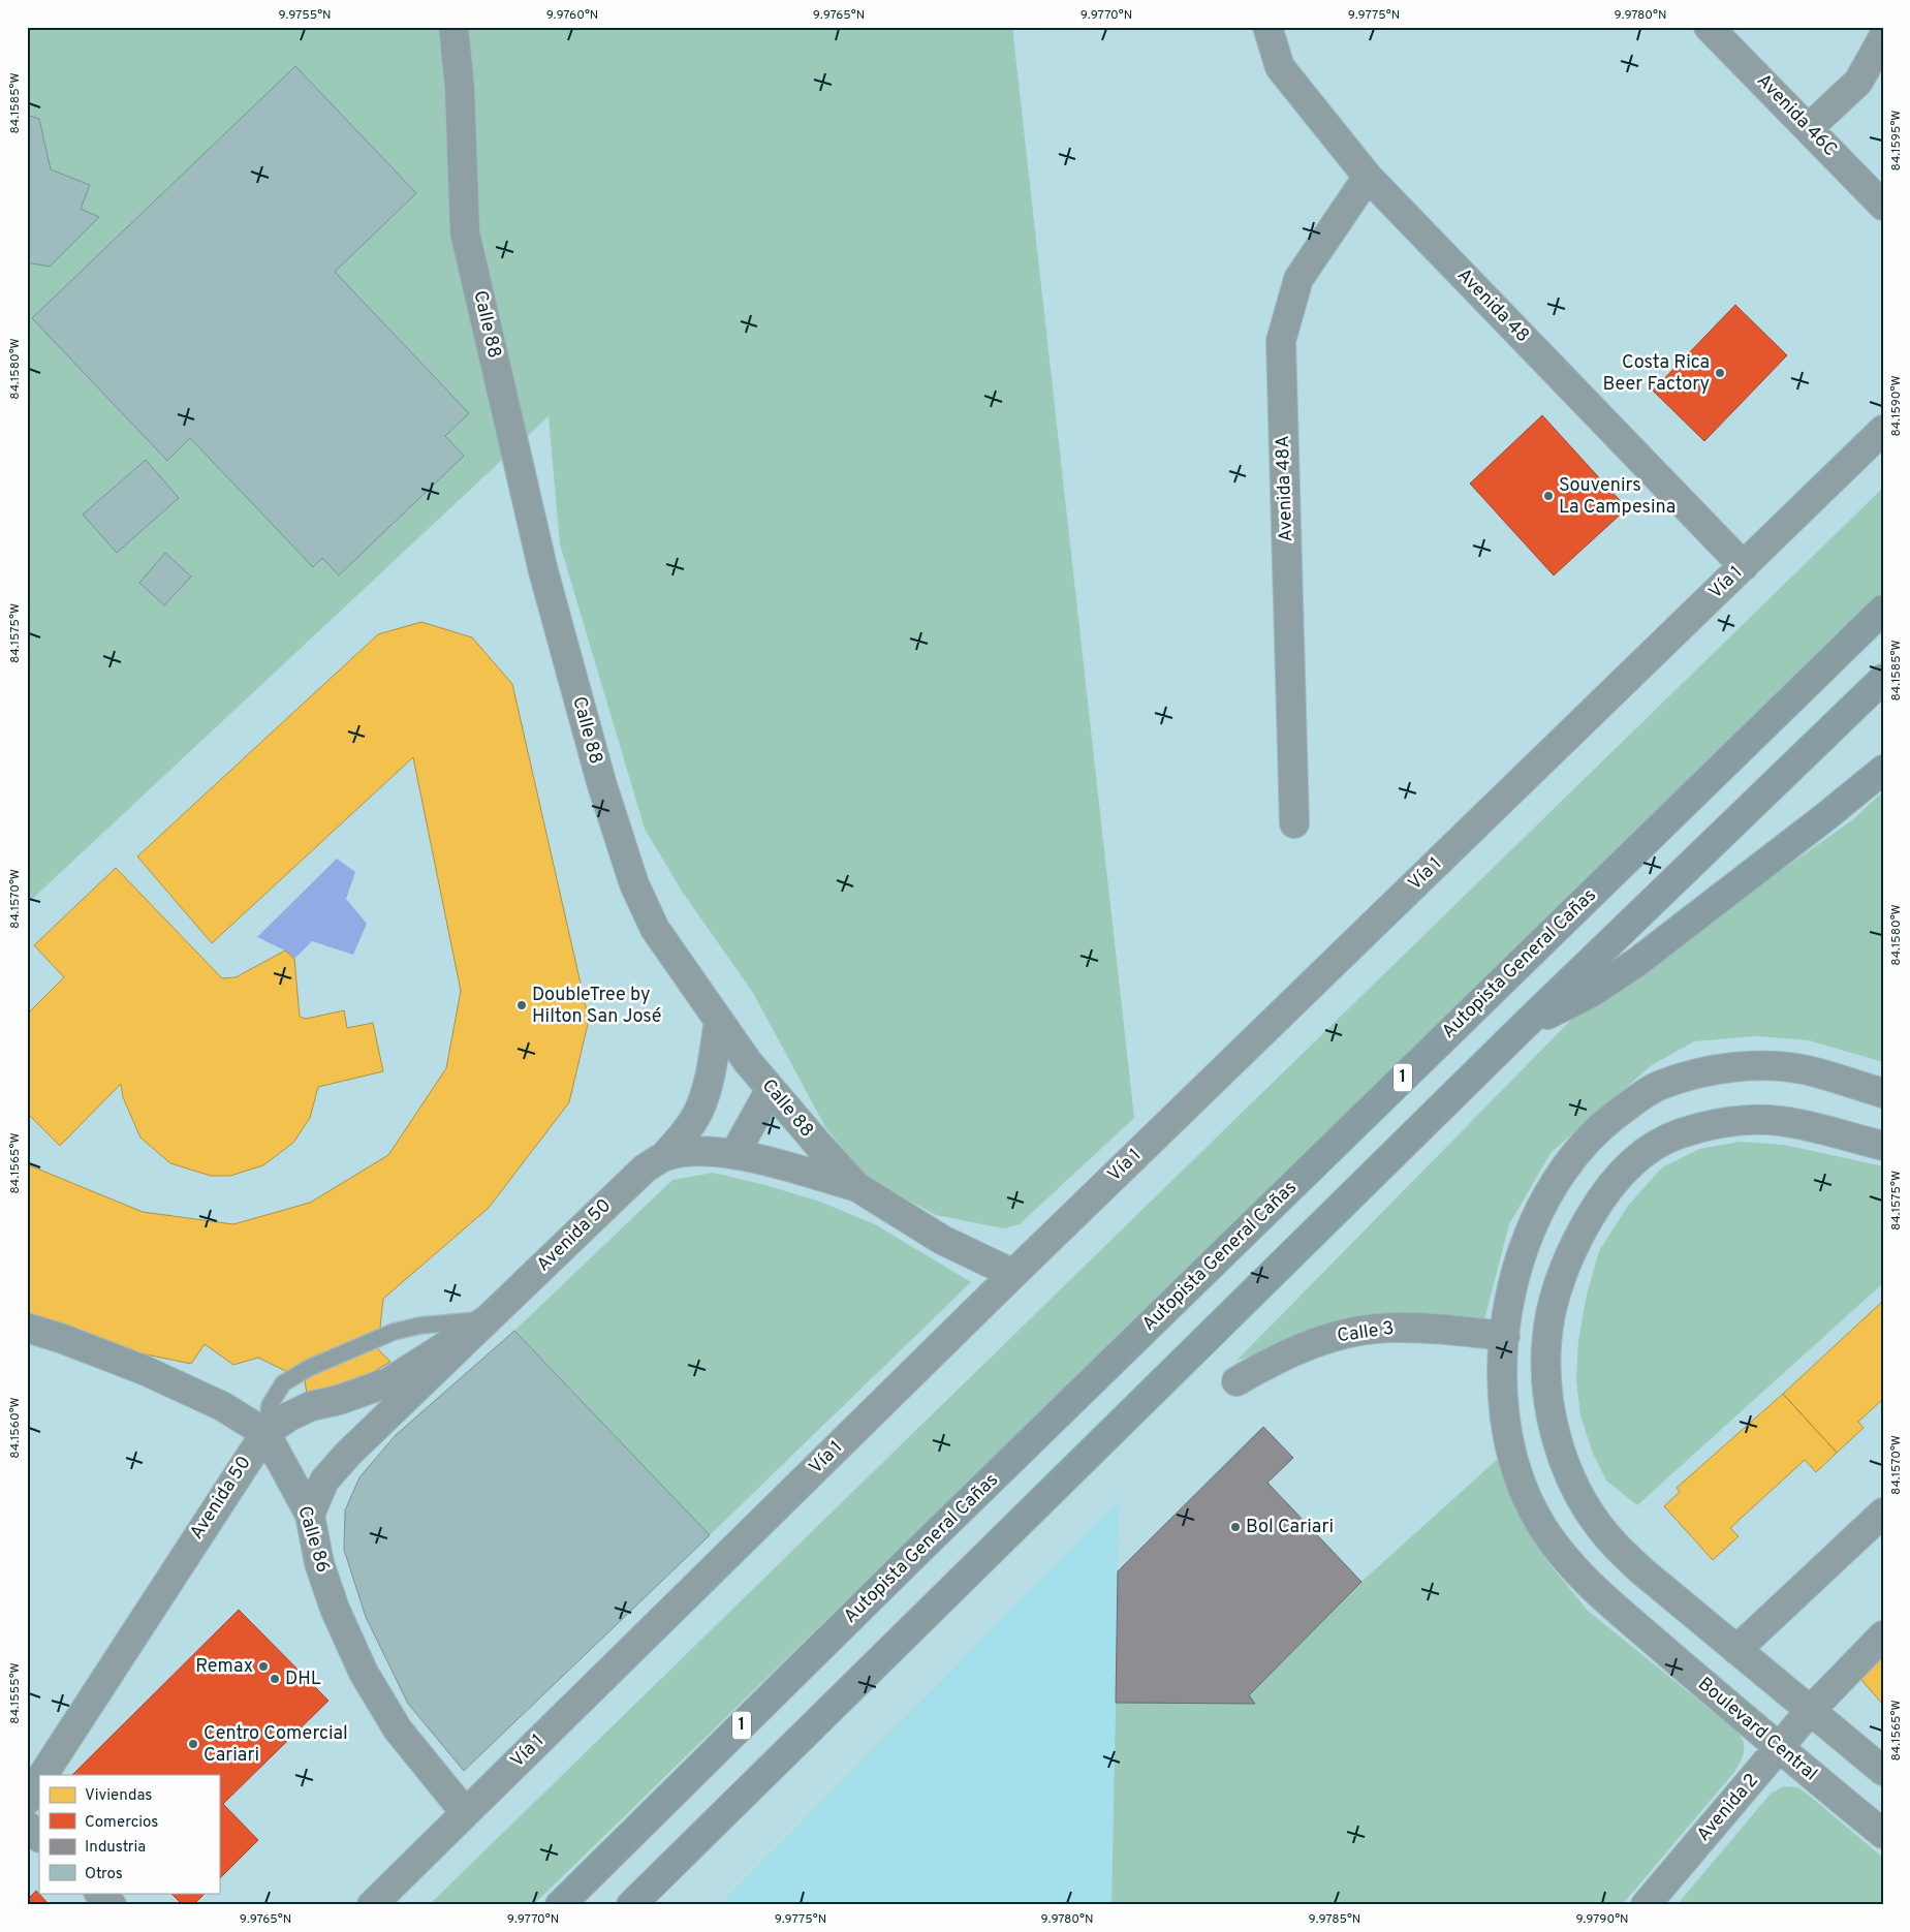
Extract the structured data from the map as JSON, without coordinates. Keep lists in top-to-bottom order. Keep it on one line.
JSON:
{"streets":{"highway":["Autopista General Cañas","1"],"street":["Avenida 46C","Avenida 48","Calle 88","Avenida 48A","Vía 1","Avenida 50","Calle 3","Calle 86","Boulevard Central","Avenida 2"]},"crossings":[["Avenida 48","Avenida 48A"],["Avenida 48","Vía 1"],["Calle 88","Vía 1"],["Calle 88","Avenida 50"],["Vía 1","Calle 86"],["Avenida 50","Calle 86"],["Calle 3","Boulevard Central"],["Boulevard Central","Avenida 2"]],"places":["Costa Rica Beer Factory","Souvenirs La Campesina","DoubleTree by Hilton San José","Bol Cariari","Remax","DHL","Centro Comercial Cariari"],"legend":["Viviendas","Comercios","Industria","Otros"],"coordinates":["9.9755°N","9.9760°N","9.9765°N","9.9770°N","9.9775°N","9.9780°N","84.1585°W","84.1595°W","84.1580°W","84.1590°W","84.1575°W","84.1570°W","84.1565°W","84.1560°W","84.1555°W","9.9785°N","9.9790°N"]}
